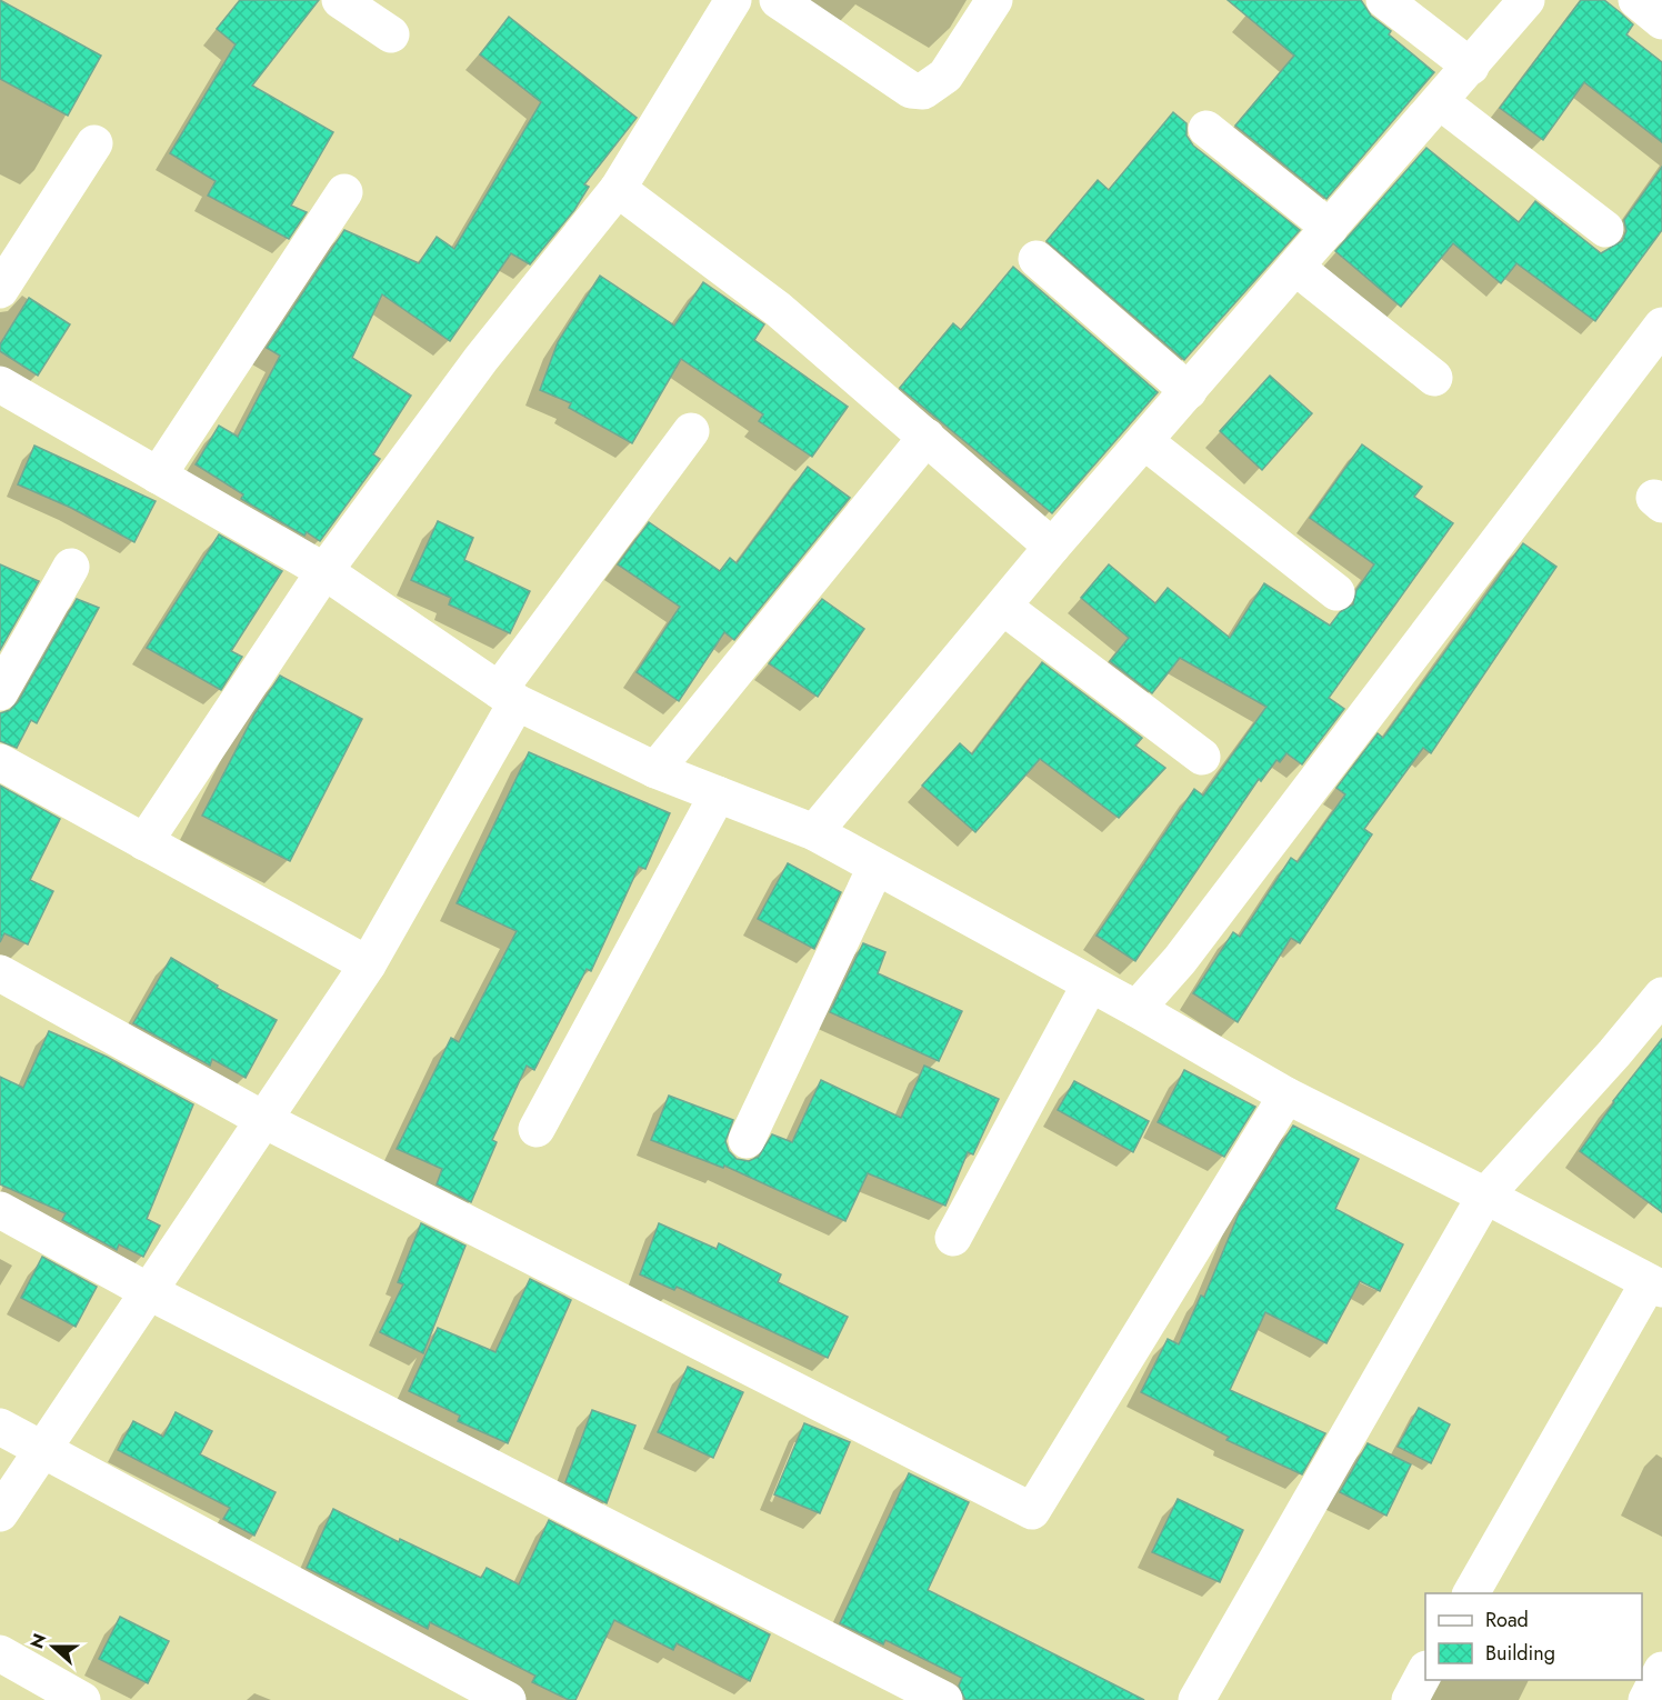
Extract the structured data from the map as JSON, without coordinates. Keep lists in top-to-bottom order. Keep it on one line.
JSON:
{"legend":["Road","Building"],"north":"left"}
